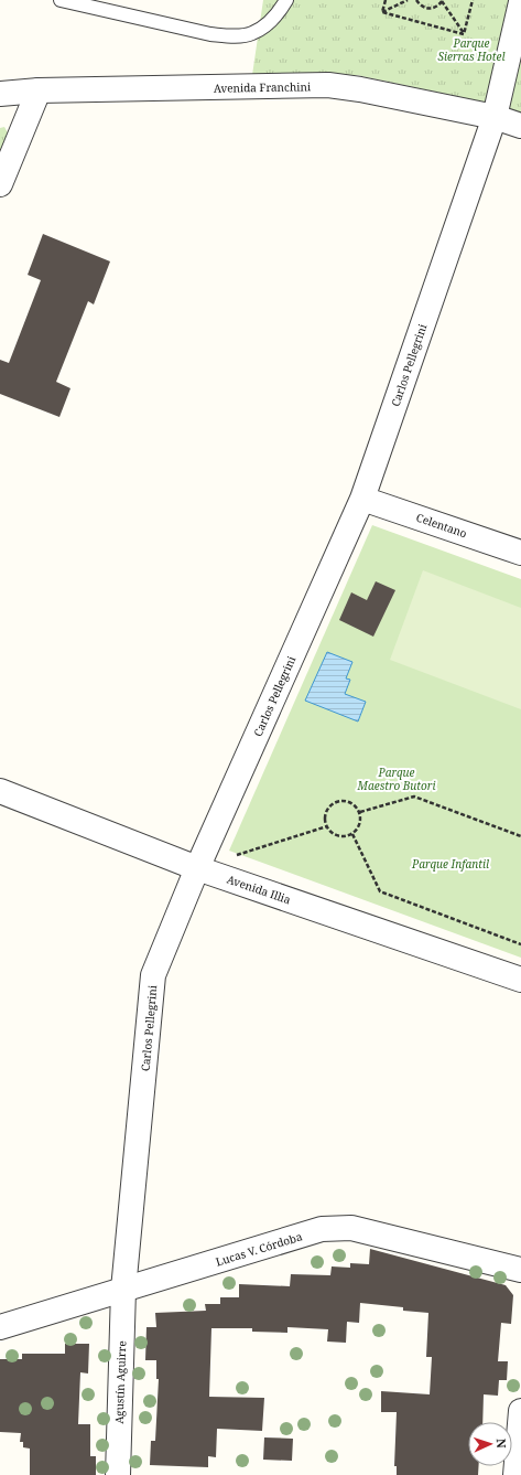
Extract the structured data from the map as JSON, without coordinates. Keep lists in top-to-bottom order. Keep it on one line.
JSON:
{"streets":{"street":["Avenida Franchini","Carlos Pellegrini","Celentano","Avenida Illia","Lucas V. Córdoba","Agustín Aguirre"]},"crossings":[["Avenida Franchini","Carlos Pellegrini"],["Carlos Pellegrini","Celentano"],["Carlos Pellegrini","Avenida Illia"],["Carlos Pellegrini","Lucas V. Córdoba"],["Carlos Pellegrini","Agustín Aguirre"],["Lucas V. Córdoba","Agustín Aguirre"]],"parks":["Parque Sierras Hotel","Parque Maestro Butori","Parque Infantil"],"north":"right"}
